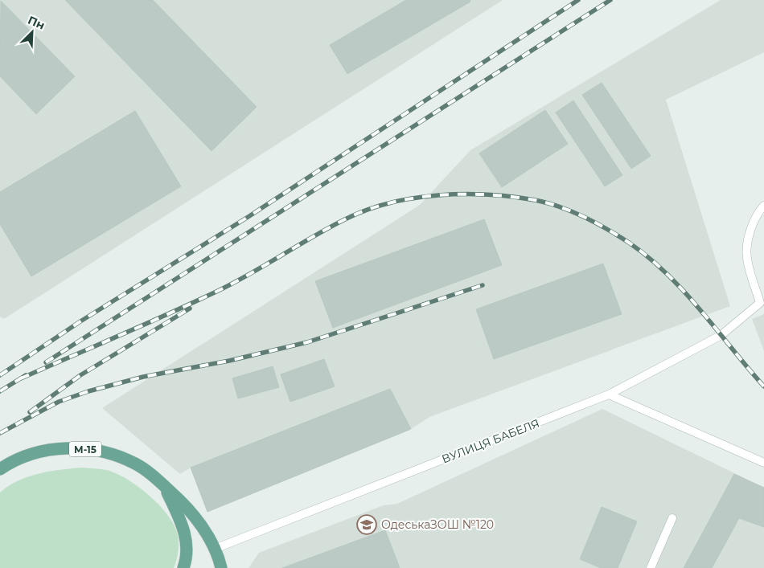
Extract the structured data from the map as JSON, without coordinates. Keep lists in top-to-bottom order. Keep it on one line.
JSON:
{"streets":{"main road":["М-15"],"lane":["ВУЛИЦЯ БАБЕЛЯ"]},"places":{"school or university":["ОдеськаЗОШ №120"]},"north":"top right"}
